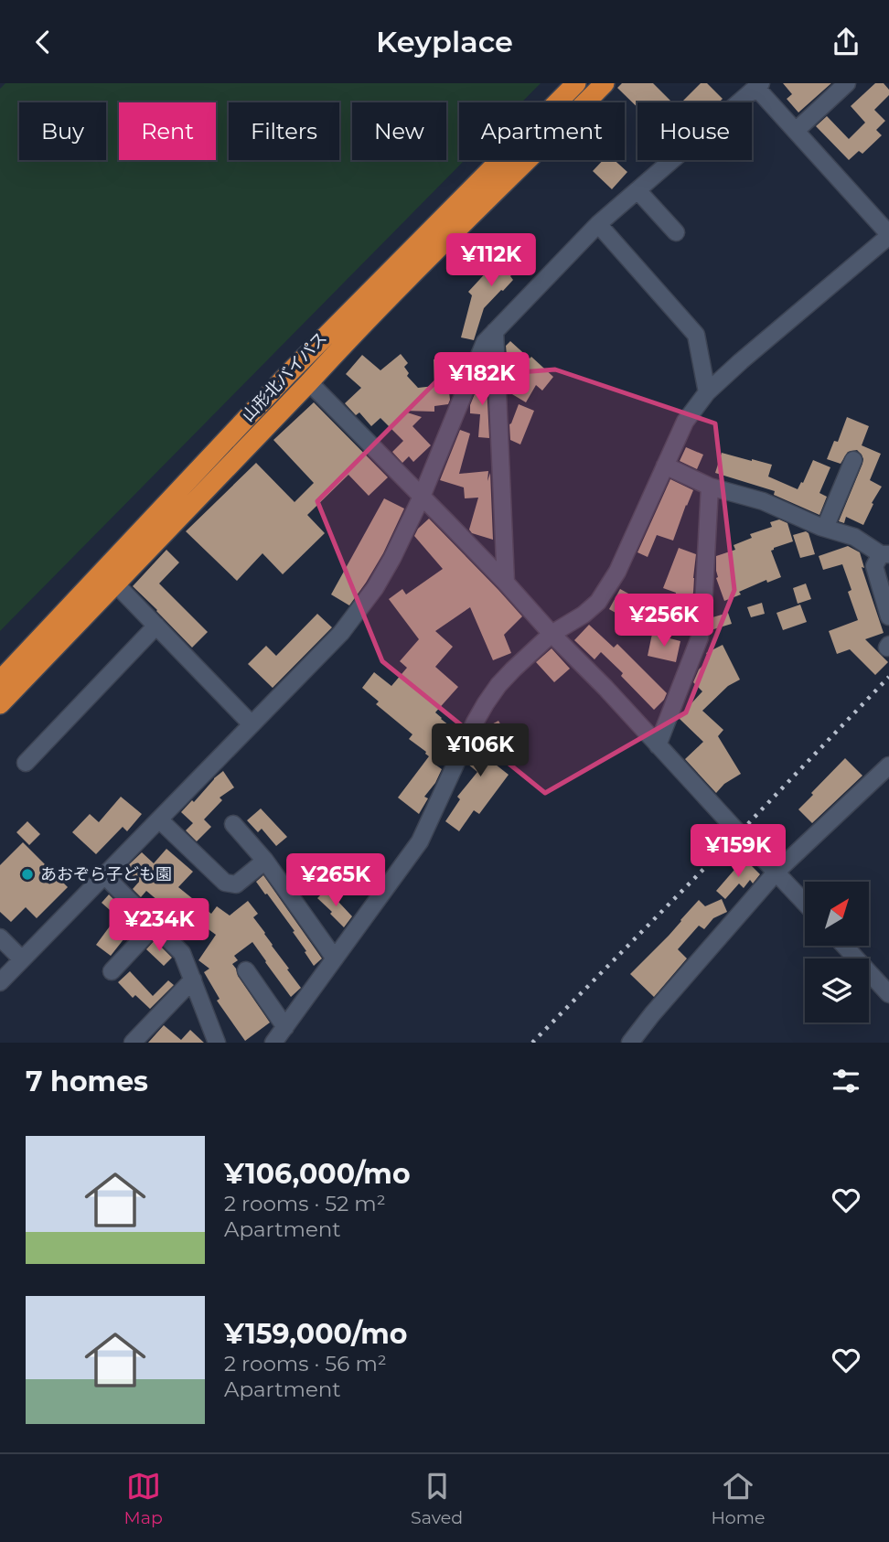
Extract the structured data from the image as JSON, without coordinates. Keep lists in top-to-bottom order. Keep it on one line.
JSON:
{"streets":{"highway":["山形北バイパス"]},"places":["あおぞら子ども園"],"north":"top right","page":{"header":"Keyplace","chip":["Buy","Rent","Filters","New","Apartment","House"],"price":["¥112K","¥182K","¥256K","¥106K","¥159K","¥265K","¥234K"],"heading":"7 homes","list":[{"name":"¥106,000/mo","note":"2 rooms · 52 m² · Apartment"},{"name":"¥159,000/mo","note":"2 rooms · 56 m² · Apartment"}],"tabs":["Map","Saved","Home"]}}
